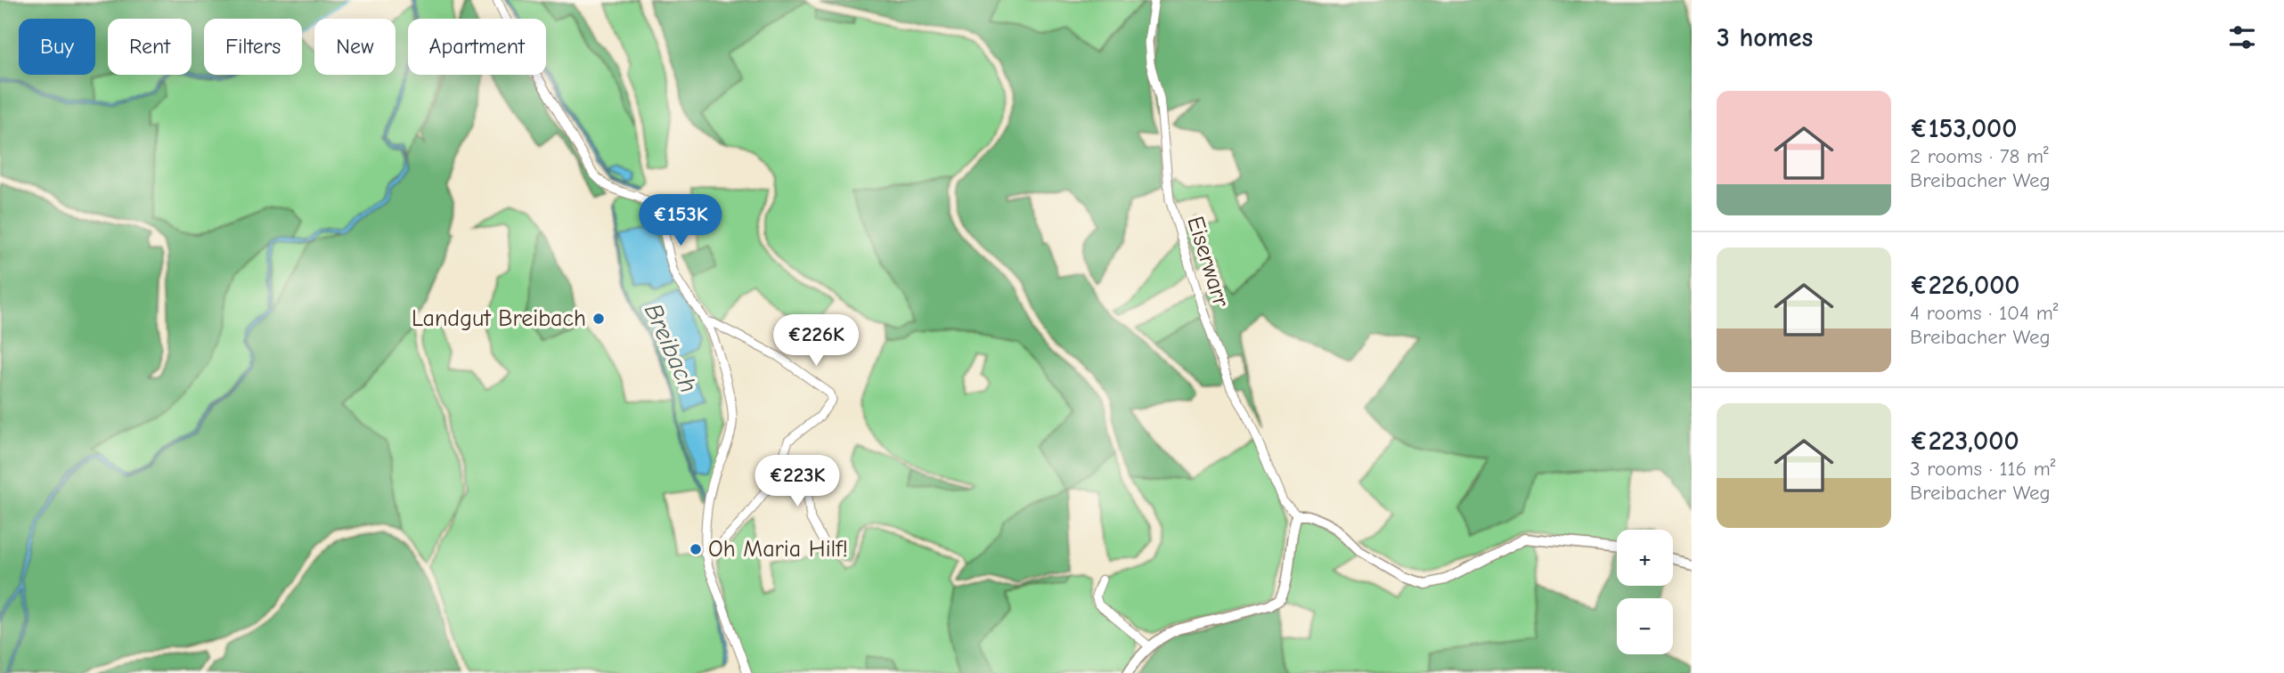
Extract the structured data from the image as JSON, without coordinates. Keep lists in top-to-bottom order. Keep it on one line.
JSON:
{"streets":{"street":["Eiserwarr"]},"water":["Breibach"],"places":["Landgut Breibach","Oh Maria Hilf!"],"page":{"heading":"3 homes","chip":["Buy","Rent","Filters","New","Apartment"],"list":[{"name":"€153,000","note":"2 rooms · 78 m² · Breibacher Weg"},{"name":"€226,000","note":"4 rooms · 104 m² · Breibacher Weg"},{"name":"€223,000","note":"3 rooms · 116 m² · Breibacher Weg"}],"price":["€153K","€226K","€223K"],"map_buttons":["+","−"]}}
